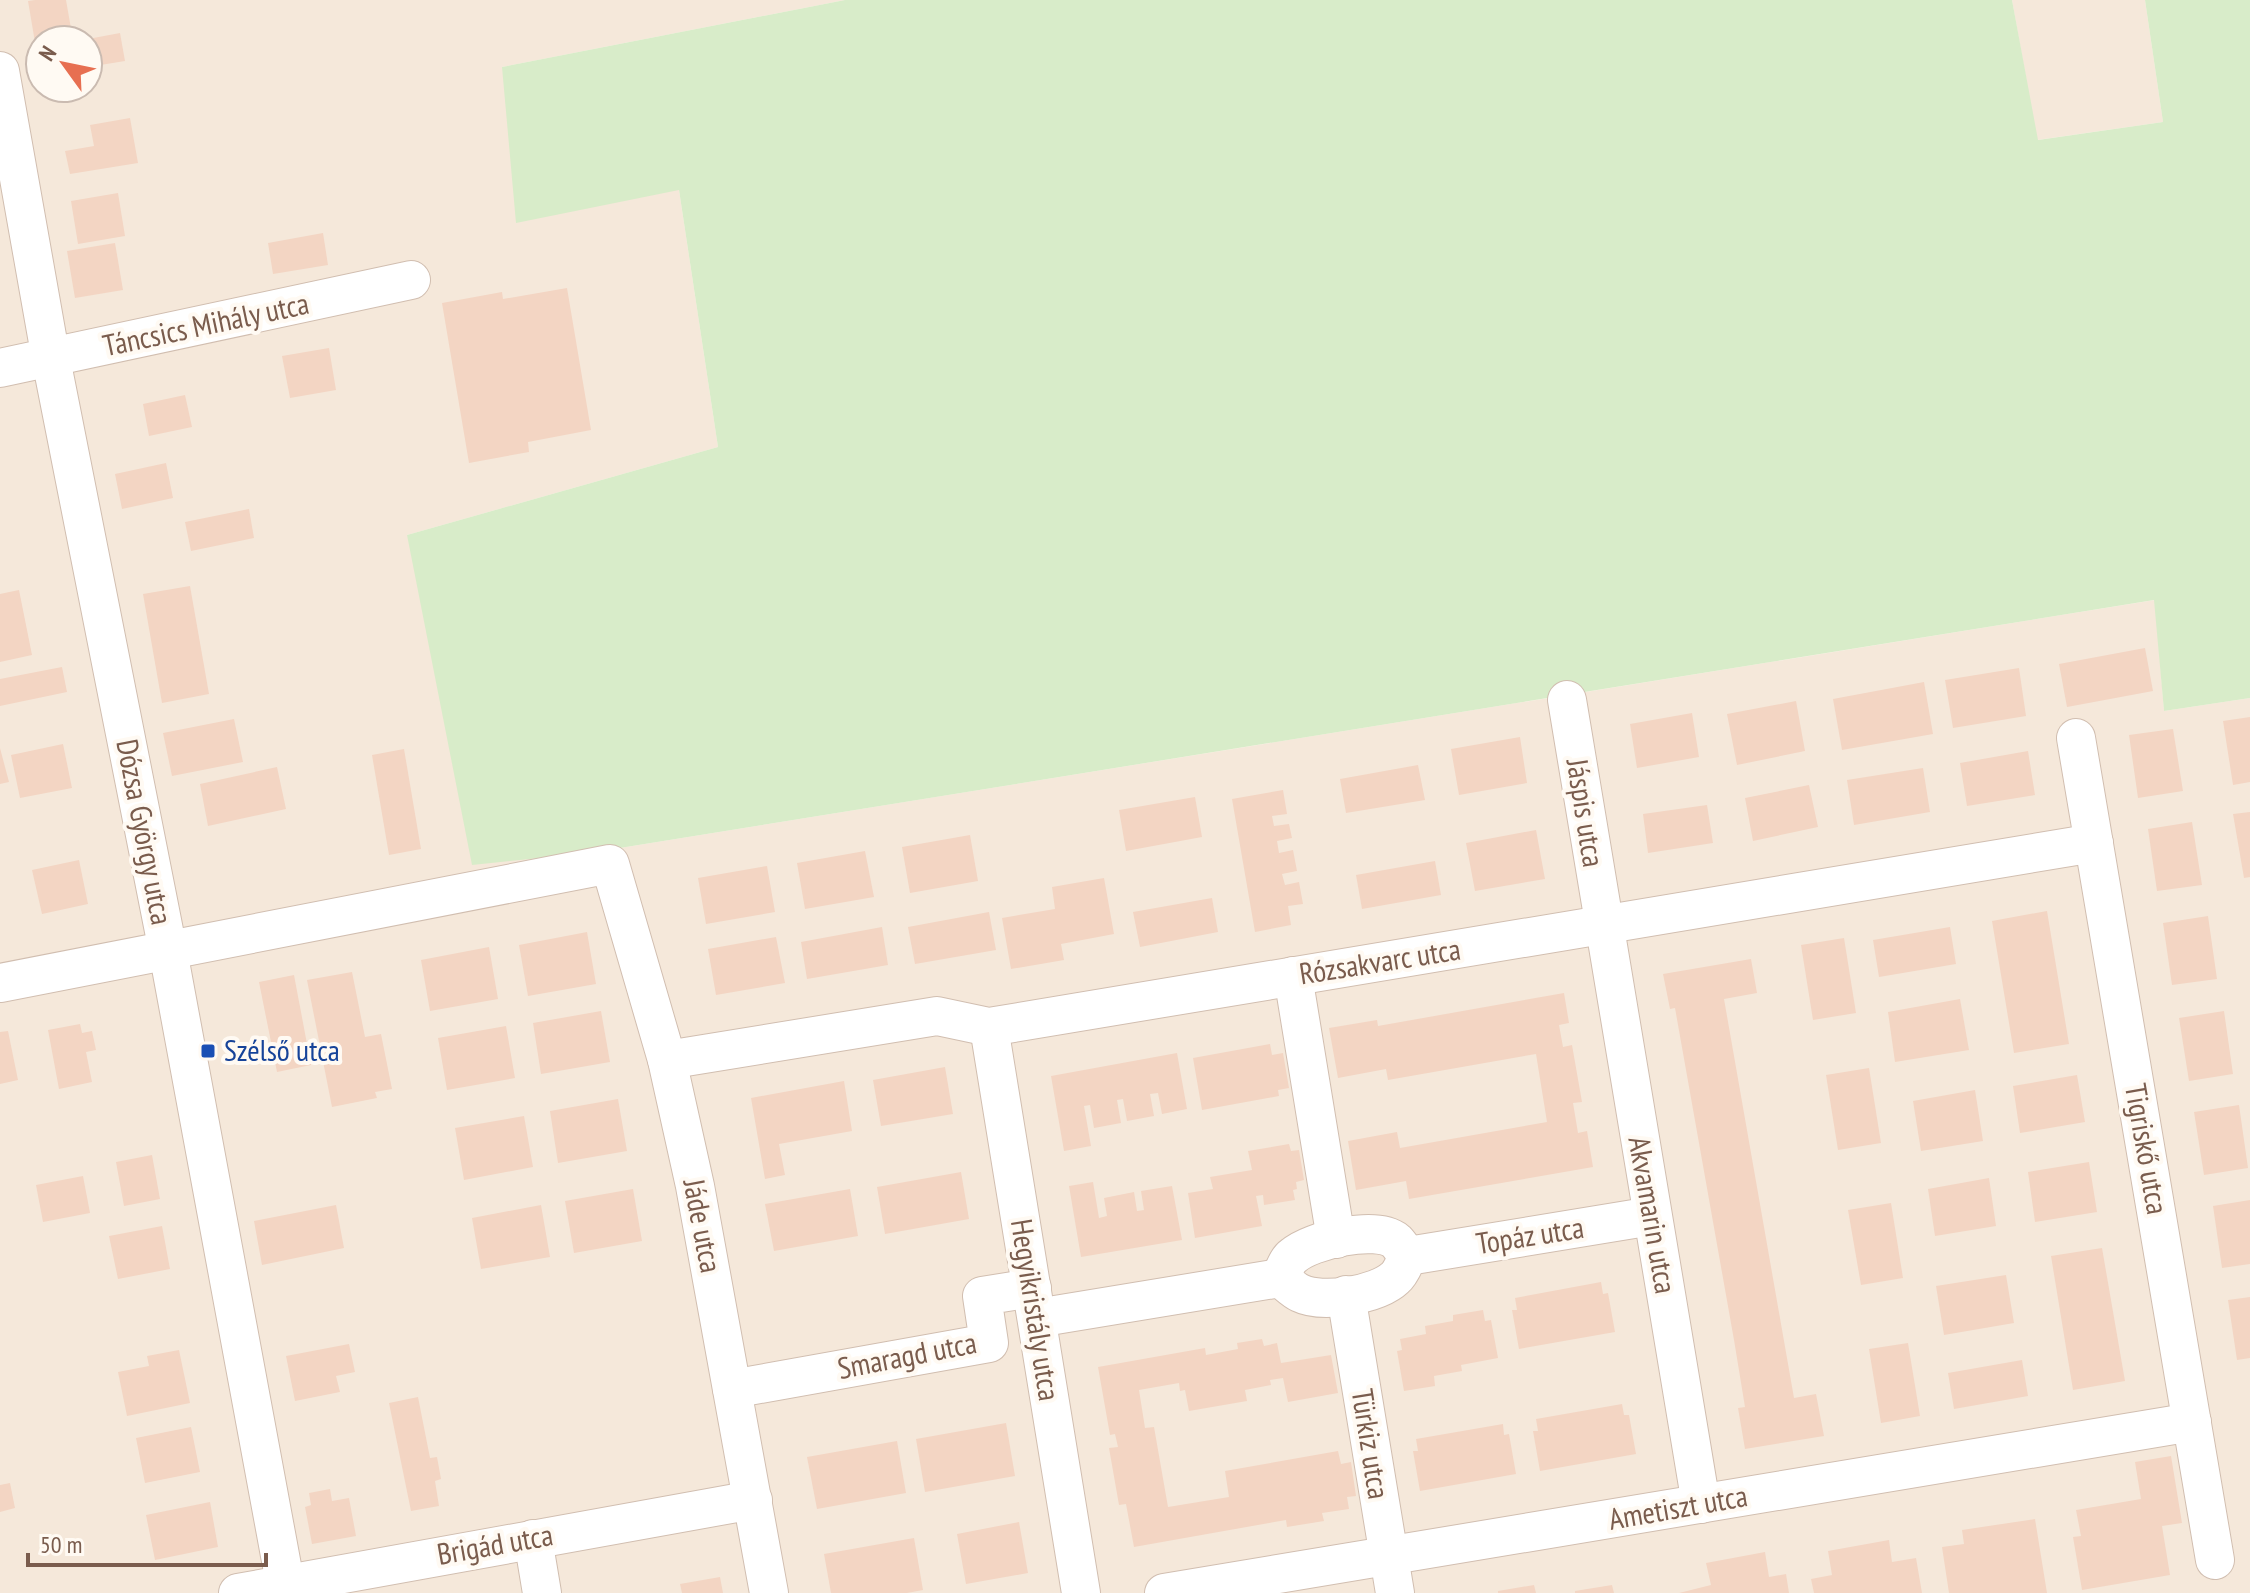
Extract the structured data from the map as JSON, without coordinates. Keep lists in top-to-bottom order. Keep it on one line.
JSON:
{"streets":{"street":["Táncsics Mihály utca","Jáspis utca","Dózsa György utca","Rózsakvarc utca","Tigriskő utca","Akvamarin utca","Jáde utca","Topáz utca","Hegyikristály utca","Smaragd utca","Türkiz utca","Ametiszt utca","Brigád utca"]},"crossings":[["Táncsics Mihály utca","Dózsa György utca"],["Jáspis utca","Rózsakvarc utca"],["Jáspis utca","Akvamarin utca"],["Dózsa György utca","Jáde utca"],["Dózsa György utca","Brigád utca"],["Rózsakvarc utca","Tigriskő utca"],["Rózsakvarc utca","Akvamarin utca"],["Rózsakvarc utca","Jáde utca"],["Rózsakvarc utca","Hegyikristály utca"],["Tigriskő utca","Ametiszt utca"],["Akvamarin utca","Topáz utca"],["Akvamarin utca","Ametiszt utca"],["Jáde utca","Smaragd utca"],["Jáde utca","Brigád utca"],["Hegyikristály utca","Smaragd utca"],["Türkiz utca","Ametiszt utca"]],"places":{"transit":["Szélső utca"]},"scale_bar":"50 m","north":"top left"}
